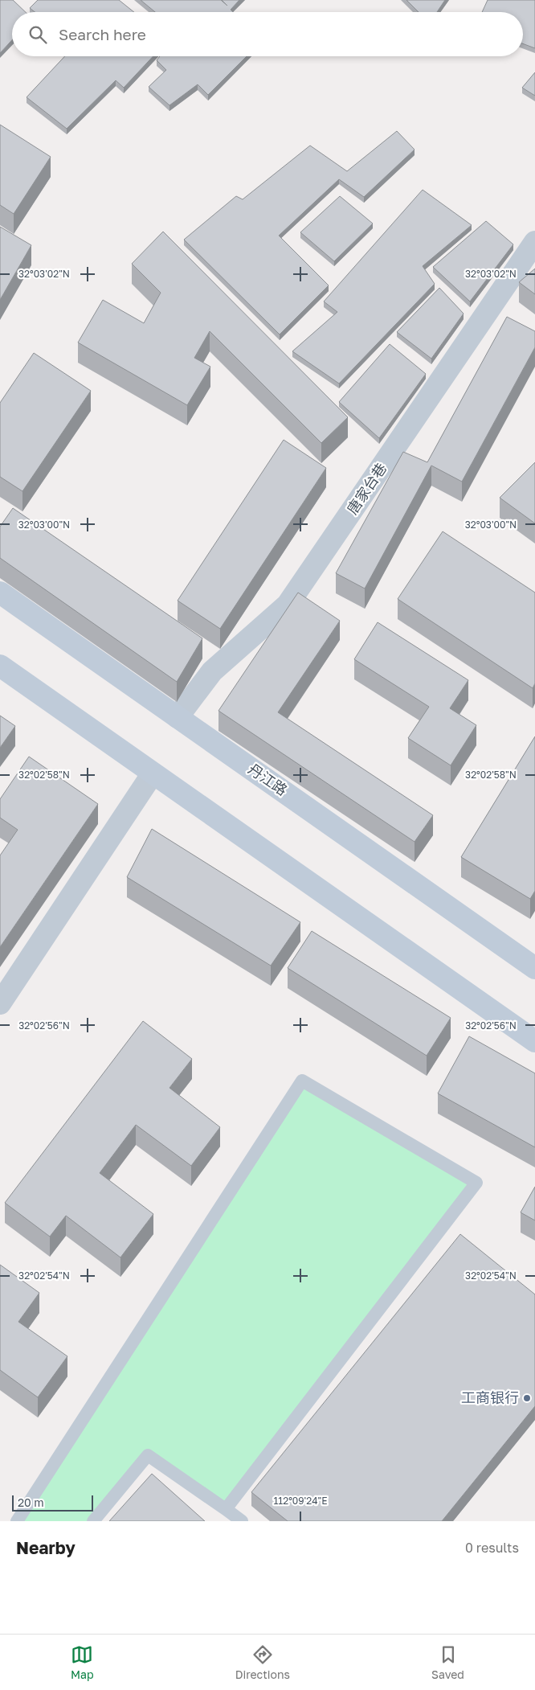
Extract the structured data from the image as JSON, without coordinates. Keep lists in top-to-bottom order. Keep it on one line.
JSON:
{"streets":{"main road":["丹江路"],"street":["唐家台巷"]},"crossings":[["唐家台巷","丹江路"]],"places":["工商银行"],"scale_bar":"20 m","page":{"search":"Search here","scale":"20 m","heading":["Nearby","0 results"],"nav":["Map","Directions","Saved"]},"coordinates":["32°03'02\"N","32°03'00\"N","32°02'58\"N","32°02'56\"N","32°02'54\"N","112°09'24\"E"]}
